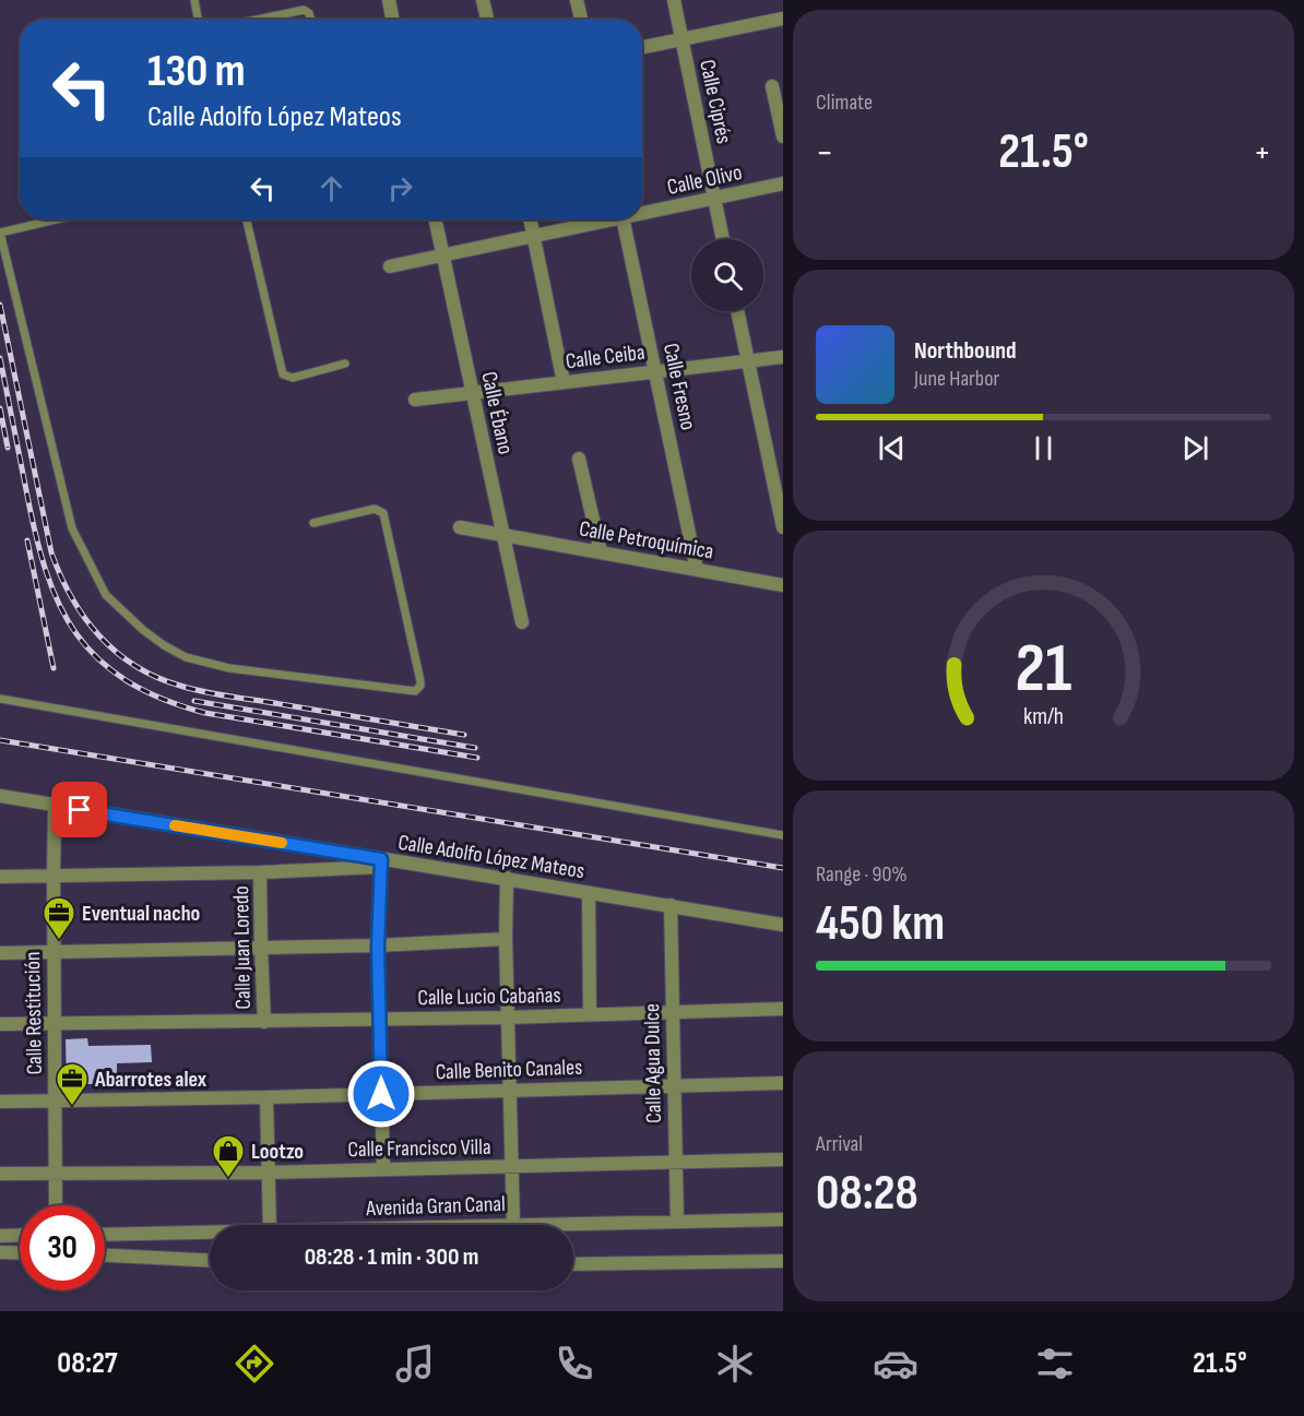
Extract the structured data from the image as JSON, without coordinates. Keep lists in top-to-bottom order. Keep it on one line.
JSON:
{"streets":{"street":["Calle Ciprés","Calle Olivo","Calle Ceiba","Calle Fresno","Calle Ébano","Calle Petroquímica","Calle Adolfo López Mateos","Calle Juan Loredo","Calle Lucio Cabañas","Calle Restitución","Calle Agua Dulce","Calle Benito Canales","Calle Francisco Villa","Avenida Gran Canal"]},"crossings":[["Calle Ciprés","Calle Olivo"],["Calle Olivo","Calle Ébano"],["Calle Ceiba","Calle Fresno"],["Calle Ceiba","Calle Ébano"],["Calle Fresno","Calle Petroquímica"],["Calle Ébano","Calle Petroquímica"],["Calle Adolfo López Mateos","Calle Restitución"],["Calle Adolfo López Mateos","Calle Agua Dulce"],["Calle Juan Loredo","Calle Lucio Cabañas"],["Calle Lucio Cabañas","Calle Restitución"],["Calle Lucio Cabañas","Calle Agua Dulce"],["Calle Restitución","Calle Benito Canales"],["Calle Restitución","Calle Francisco Villa"],["Calle Agua Dulce","Calle Benito Canales"],["Calle Agua Dulce","Calle Francisco Villa"],["Calle Agua Dulce","Avenida Gran Canal"]],"places":{"office":["Eventual nacho","Abarrotes alex"],"shop":["Lootzo"]},"page":{"tile":["Climate",["Range · 90%","450 km"],["Arrival","08:28"]],"turn":["130 m","Calle Adolfo López Mateos"],"heat":["−","21.5°","+"],"song":["Northbound","June Harbor"],"limit":"30","trip":"08:28 · 1 min · 300 m","tabs":["08:27","21.5°"],"gauge":["21","km/h"]}}
